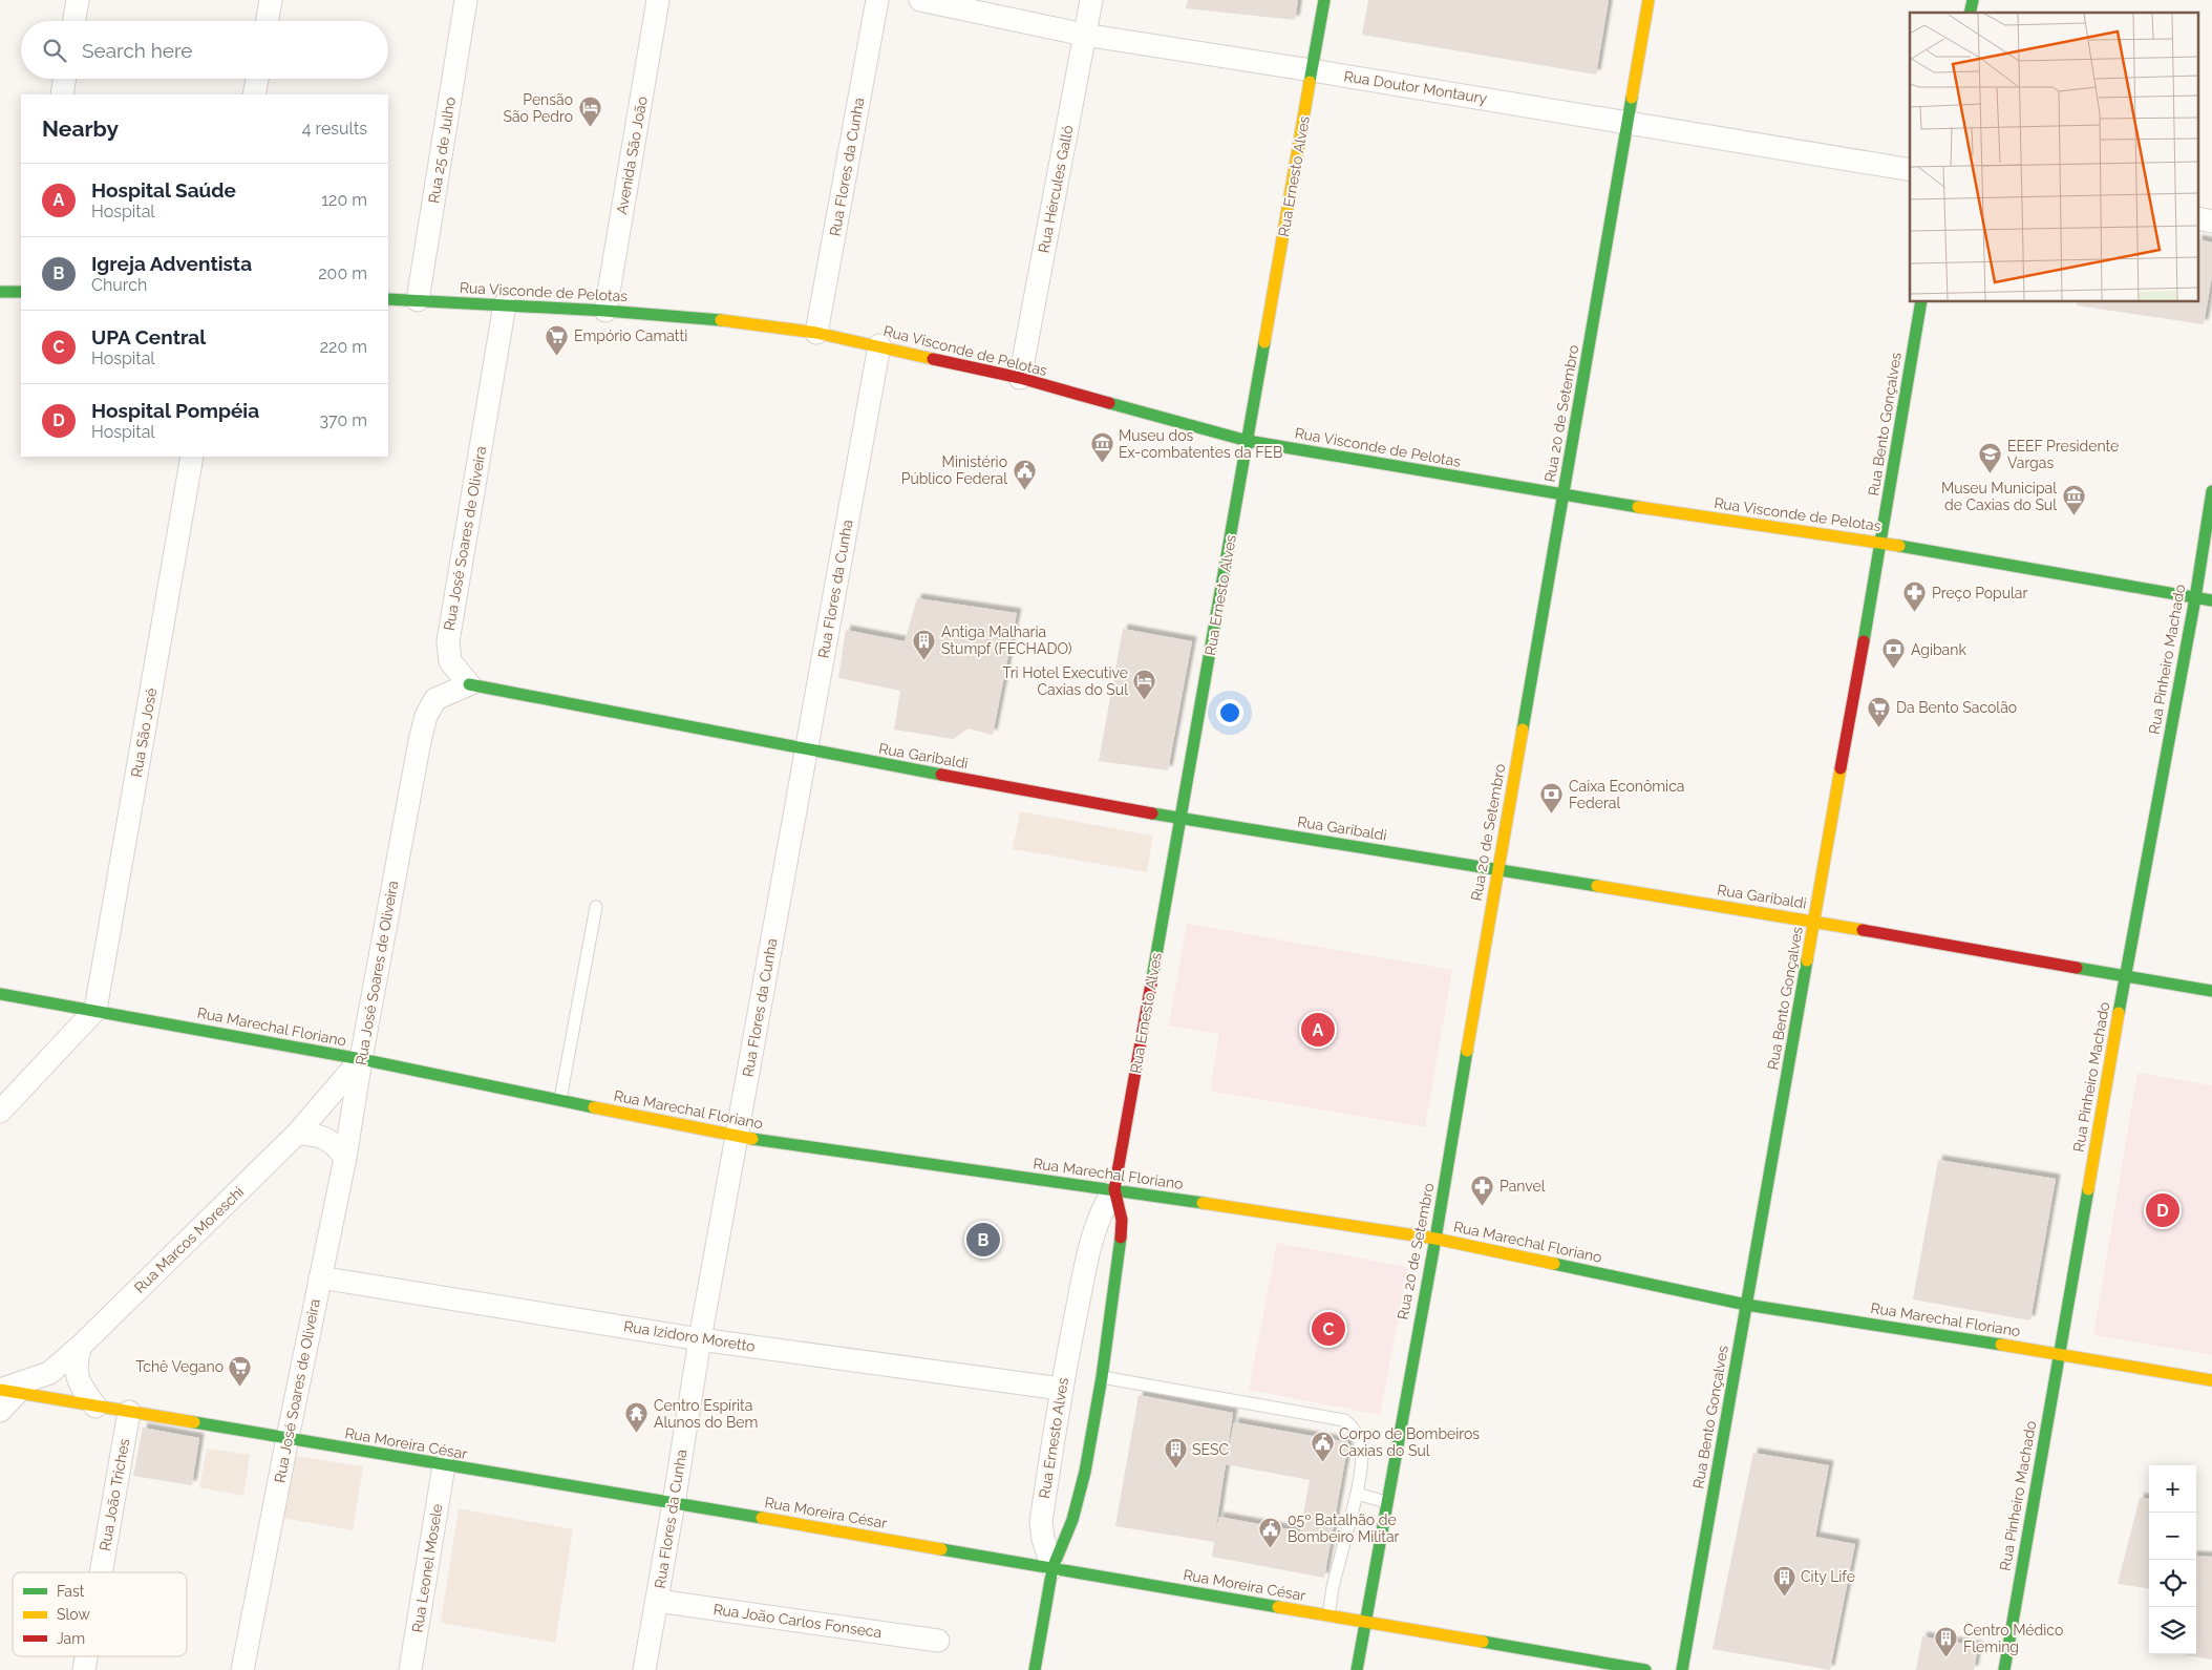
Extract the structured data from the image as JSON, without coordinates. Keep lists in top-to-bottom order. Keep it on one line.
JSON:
{"streets":{"street":["Rua Doutor Montaury","Rua 25 de Julho","Avenida São João","Rua Flores da Cunha","Rua Ernesto Alves","Rua Hércules Galló","Rua Visconde de Pelotas","Rua 20 de Setembro","Rua Bento Gonçalves","Rua José Soares de Oliveira","Rua Pinheiro Machado","Rua São José","Rua Garibaldi","Rua Marechal Floriano","Rua Marcos Moreschi","Rua Izidoro Moretto","Rua Moreira César","Rua João Triches","Rua Leonel Mosele","Rua João Carlos Fonseca"]},"crossings":[["Rua Doutor Montaury","Rua Ernesto Alves"],["Rua Doutor Montaury","Rua Hércules Galló"],["Rua Doutor Montaury","Rua 20 de Setembro"],["Rua 25 de Julho","Rua Visconde de Pelotas"],["Avenida São João","Rua Visconde de Pelotas"],["Rua Flores da Cunha","Rua Visconde de Pelotas"],["Rua Flores da Cunha","Rua Garibaldi"],["Rua Flores da Cunha","Rua Marechal Floriano"],["Rua Flores da Cunha","Rua Izidoro Moretto"],["Rua Flores da Cunha","Rua Moreira César"],["Rua Flores da Cunha","Rua João Carlos Fonseca"],["Rua Ernesto Alves","Rua Visconde de Pelotas"],["Rua Ernesto Alves","Rua Garibaldi"],["Rua Ernesto Alves","Rua Marechal Floriano"],["Rua Ernesto Alves","Rua Izidoro Moretto"],["Rua Ernesto Alves","Rua Moreira César"],["Rua Hércules Galló","Rua Visconde de Pelotas"],["Rua Visconde de Pelotas","Rua 20 de Setembro"],["Rua Visconde de Pelotas","Rua Bento Gonçalves"],["Rua Visconde de Pelotas","Rua José Soares de Oliveira"],["Rua Visconde de Pelotas","Rua Pinheiro Machado"],["Rua 20 de Setembro","Rua Garibaldi"],["Rua 20 de Setembro","Rua Marechal Floriano"],["Rua 20 de Setembro","Rua Moreira César"],["Rua Bento Gonçalves","Rua Garibaldi"],["Rua Bento Gonçalves","Rua Marechal Floriano"],["Rua José Soares de Oliveira","Rua Garibaldi"],["Rua José Soares de Oliveira","Rua Marechal Floriano"],["Rua José Soares de Oliveira","Rua Marcos Moreschi"],["Rua José Soares de Oliveira","Rua Izidoro Moretto"],["Rua José Soares de Oliveira","Rua Moreira César"],["Rua Pinheiro Machado","Rua Garibaldi"],["Rua Pinheiro Machado","Rua Marechal Floriano"],["Rua São José","Rua Marechal Floriano"],["Rua Marechal Floriano","Rua Marcos Moreschi"],["Rua Marcos Moreschi","Rua Moreira César"],["Rua Moreira César","Rua João Triches"],["Rua Moreira César","Rua Leonel Mosele"]],"places":{"hotel":["Pensão São Pedro","Tri Hotel Executive Caxias do Sul"],"supermarket":["Empório Camatti","Da Bento Sacolão","Tchê Vegano"],"museum":["Museu dos Ex-combatentes da FEB","Museu Municipal de Caxias do Sul"],"school or university":["EEEF Presidente Vargas"],"public building":["Ministério Público Federal","Corpo de Bombeiros Caxias do Sul","05º Batalhão de Bombeiro Militar"],"pharmacy":["Preço Popular","Panvel"],"building":["Antiga Malharia Stumpf (FECHADO)","SESC","City Life","Centro Médico Fleming"],"bank":["Agibank","Caixa Econômica Federal"],"temple":["Centro Espírita Alunos do Bem"]},"legend":["Fast","Slow","Jam"],"page":{"search":"Search here","heading":["Nearby","4 results"],"list":[{"mark":"A","name":"Hospital Saúde","note":"Hospital","value":"120 m"},{"mark":"B","name":"Igreja Adventista","note":"Church","value":"200 m"},{"mark":"C","name":"UPA Central","note":"Hospital","value":"220 m"},{"mark":"D","name":"Hospital Pompéia","note":"Hospital","value":"370 m"}],"pins":["A","D","B","C"],"map_buttons":["+","−"]}}
